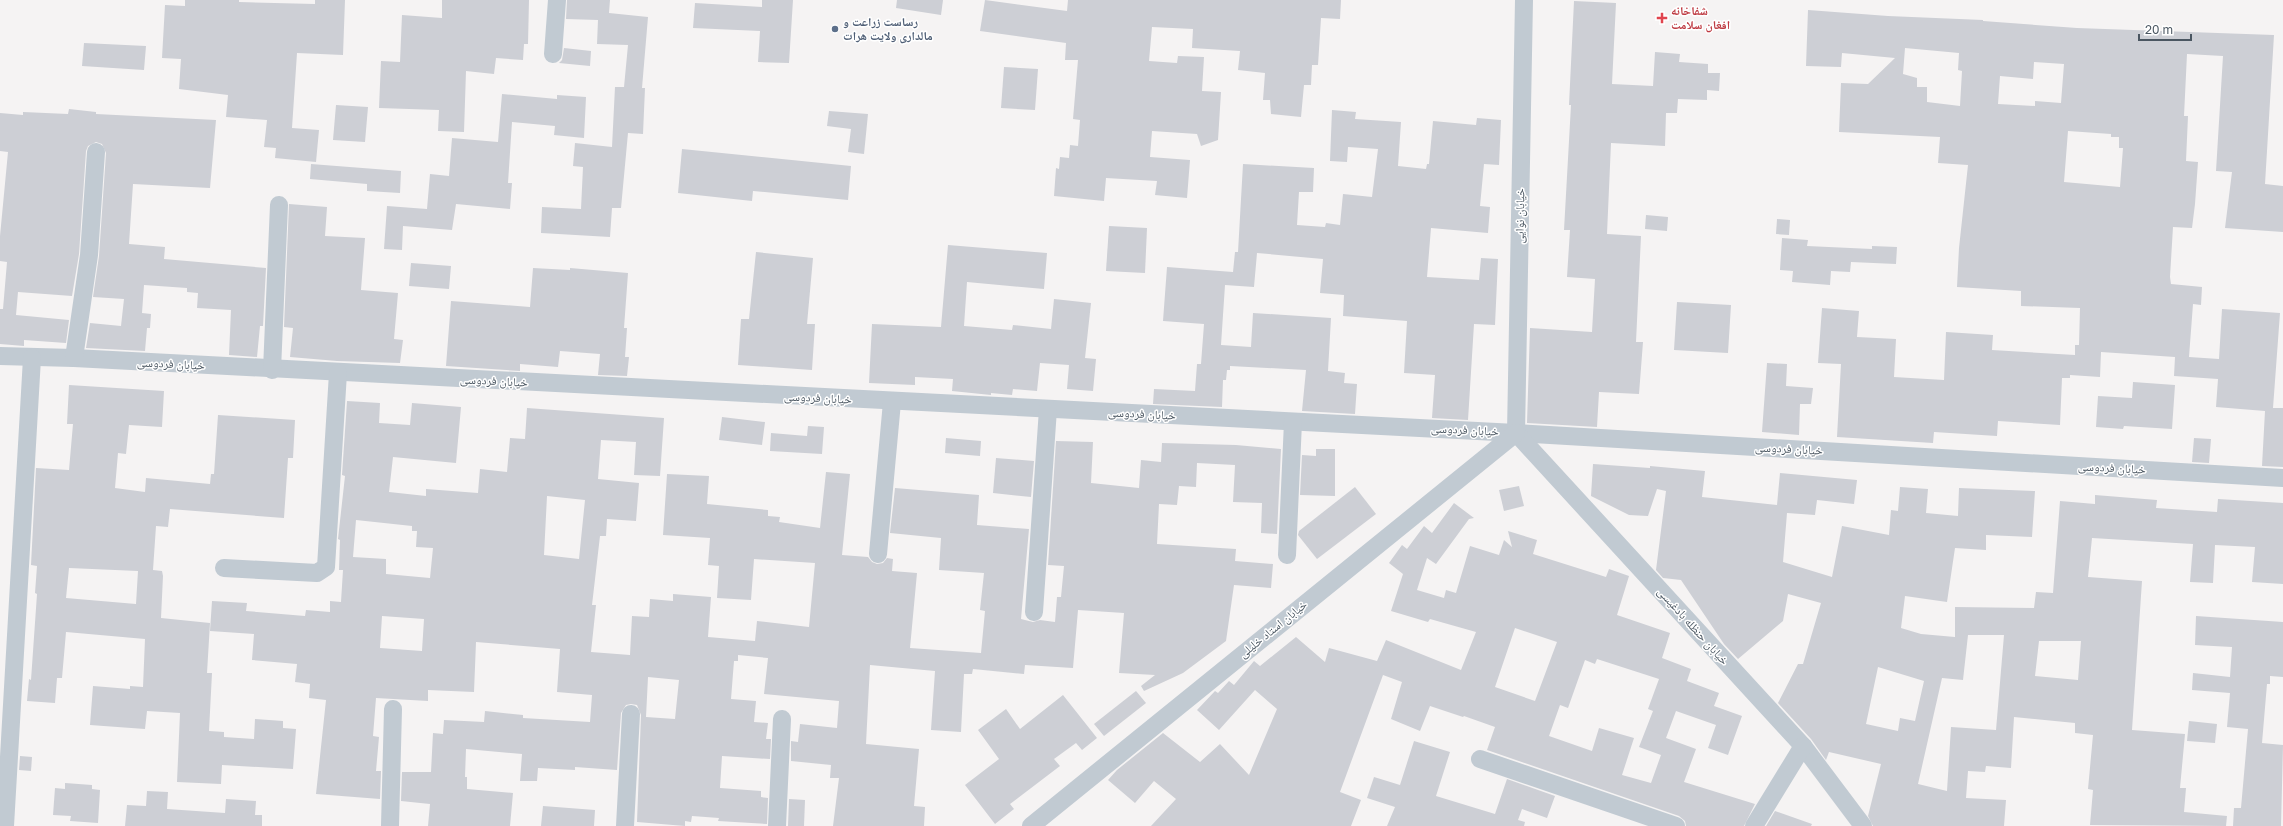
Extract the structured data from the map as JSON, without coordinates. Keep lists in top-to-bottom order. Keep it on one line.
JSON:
{"streets":{"street":["خیابان نوایی","خیابان فردوسی","خیابان حنظله بادغیسی","خیابان استاد خلیلی"]},"crossings":[["خیابان نوایی","خیابان فردوسی"],["خیابان نوایی","خیابان حنظله بادغیسی"],["خیابان نوایی","خیابان استاد خلیلی"],["خیابان فردوسی","خیابان حنظله بادغیسی"],["خیابان فردوسی","خیابان استاد خلیلی"],["خیابان حنظله بادغیسی","خیابان استاد خلیلی"]],"places":{"health":["شفاخانه افغان سلامت"],"other":["رساست زراعت و مالداری ولایت هرات"]},"scale_bar":"20 m"}
